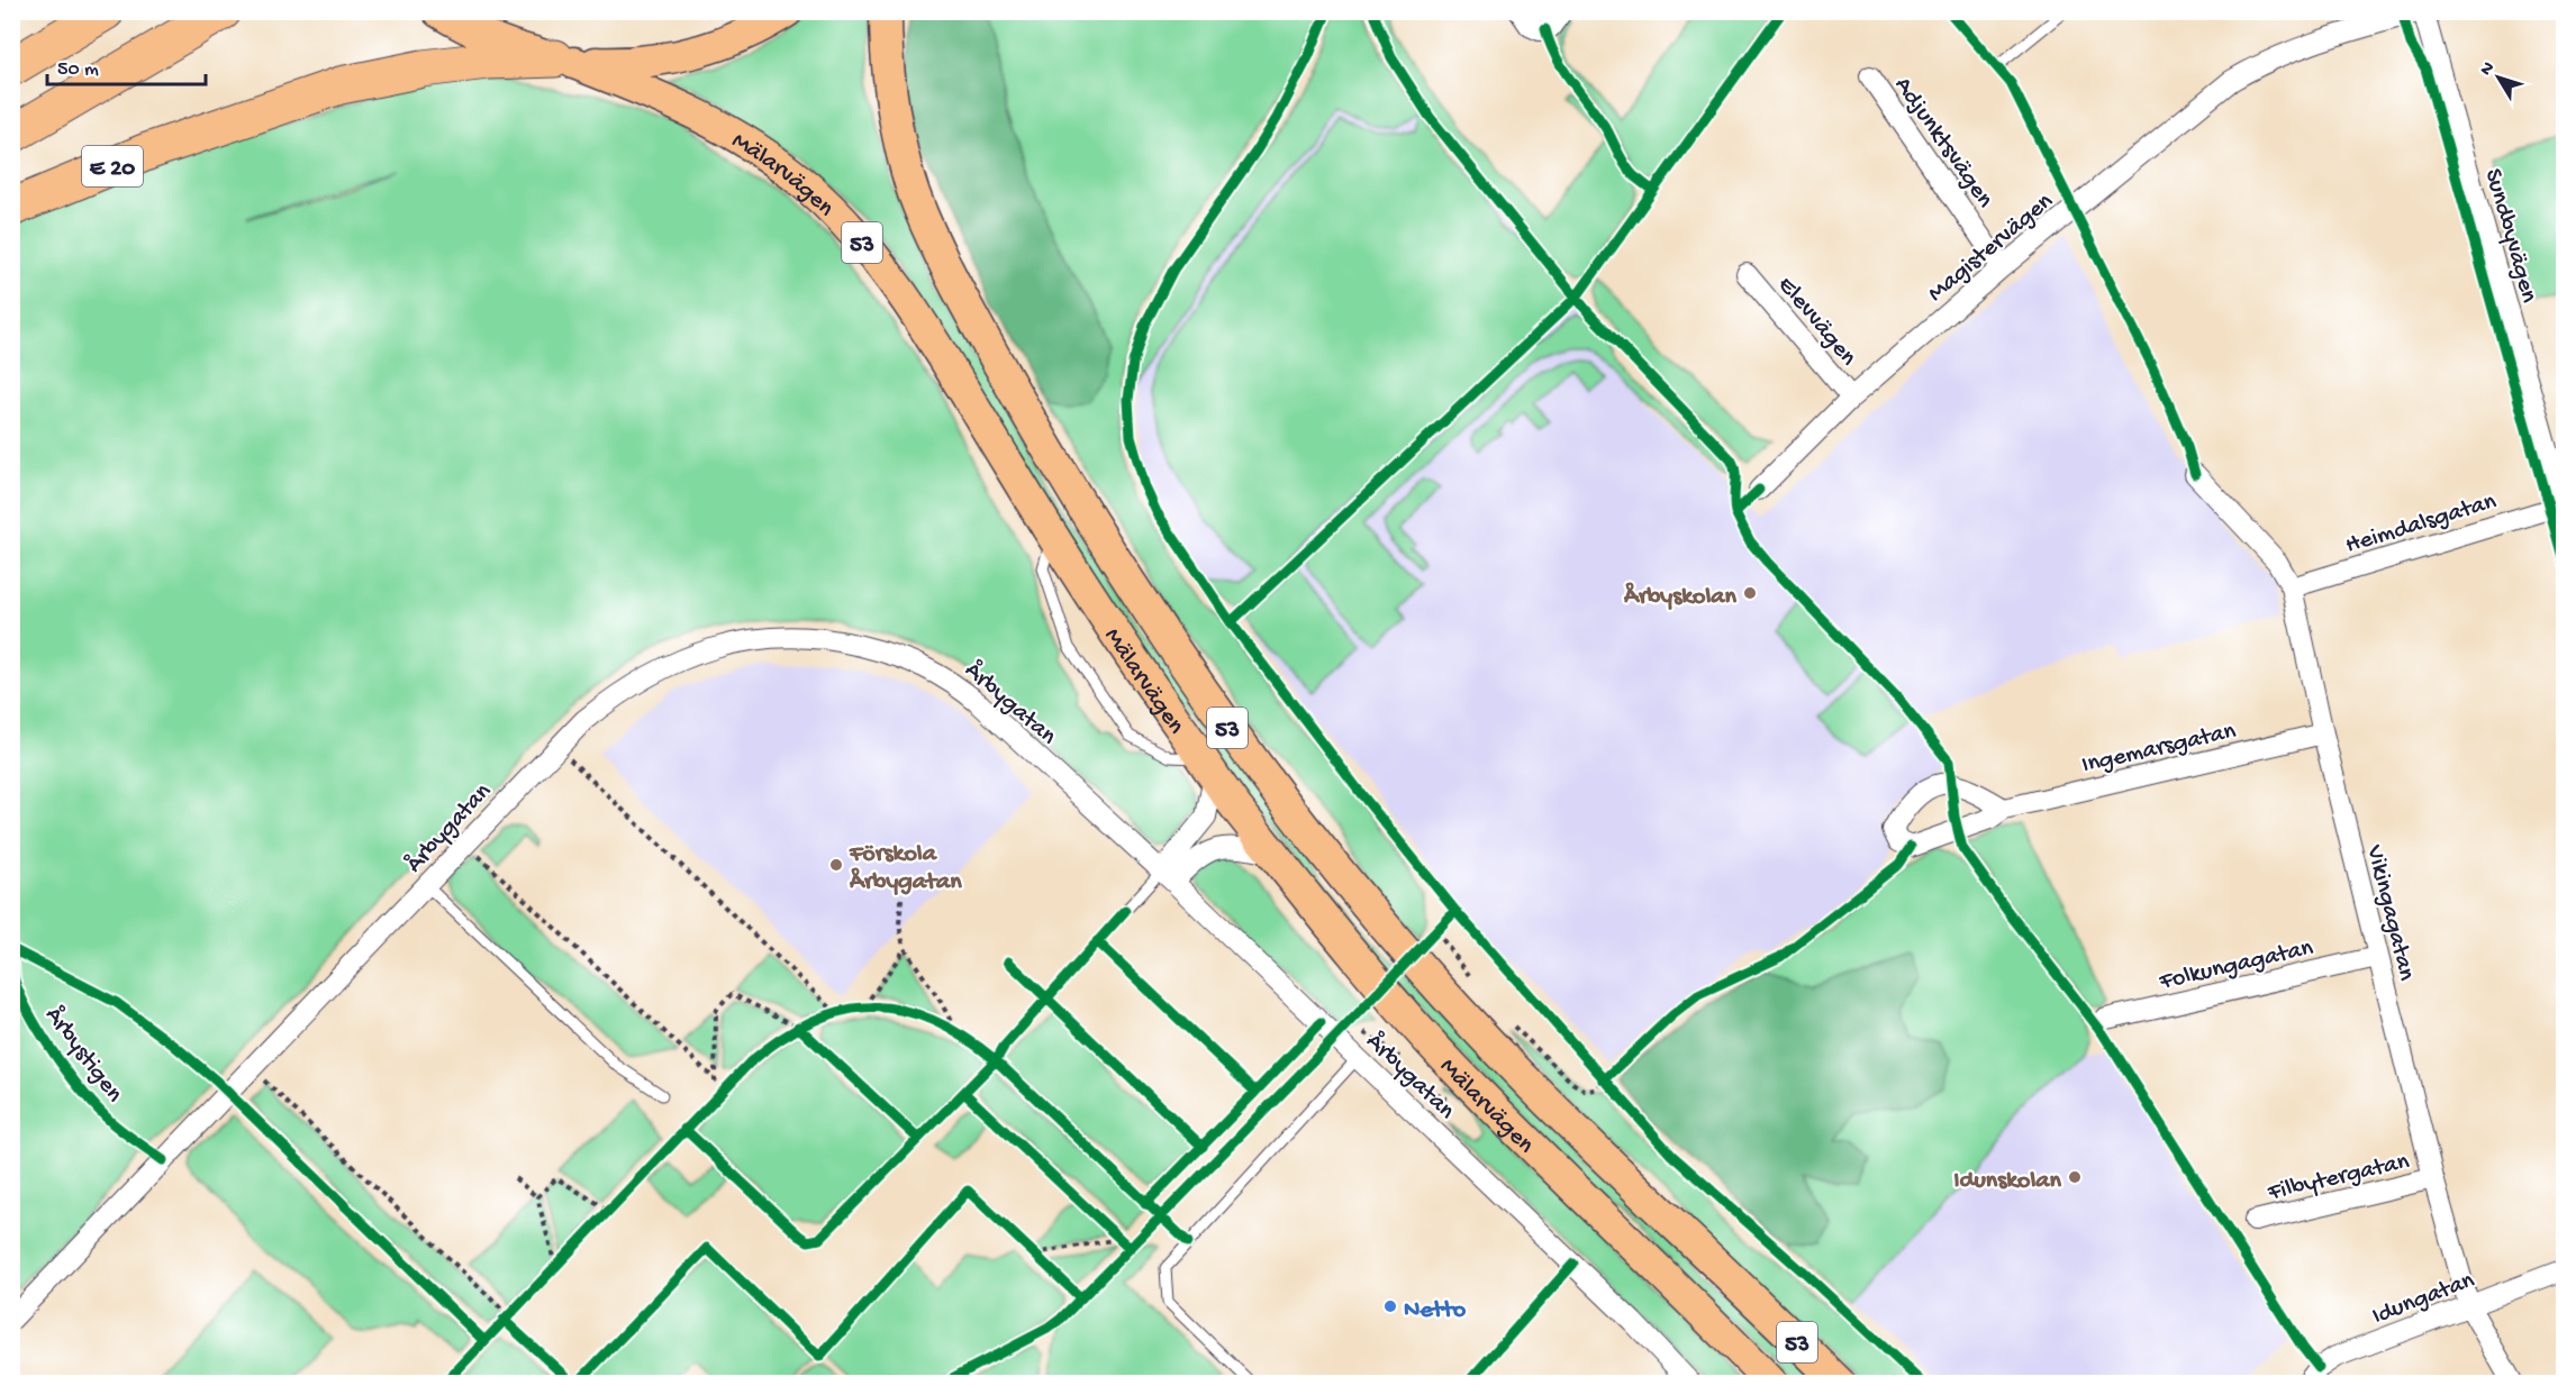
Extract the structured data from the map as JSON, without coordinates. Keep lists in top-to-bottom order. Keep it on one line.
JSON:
{"streets":{"highway":["E 20"],"main road":["Mälarvägen","53"],"street":["Adjunktsvägen","Sundbyvägen","Magistervägen","Elevvägen","Heimdalsgatan","Årbygatan","Ingemarsgatan","Vikingagatan","Folkungagatan","Filbytergatan","Idungatan"],"cycle path":["Årbystigen"]},"crossings":[["Adjunktsvägen","Magistervägen"],["E 20","Mälarvägen"],["E 20","53"],["Mälarvägen","53"],["Sundbyvägen","Magistervägen"],["Sundbyvägen","Heimdalsgatan"],["Magistervägen","Elevvägen"],["Heimdalsgatan","Vikingagatan"],["Ingemarsgatan","Vikingagatan"],["Vikingagatan","Folkungagatan"],["Vikingagatan","Filbytergatan"],["Vikingagatan","Idungatan"]],"places":["Årbyskolan","Förskola Årbygatan","Idunskolan","Netto"],"scale_bar":"50 m","north":"top left"}
